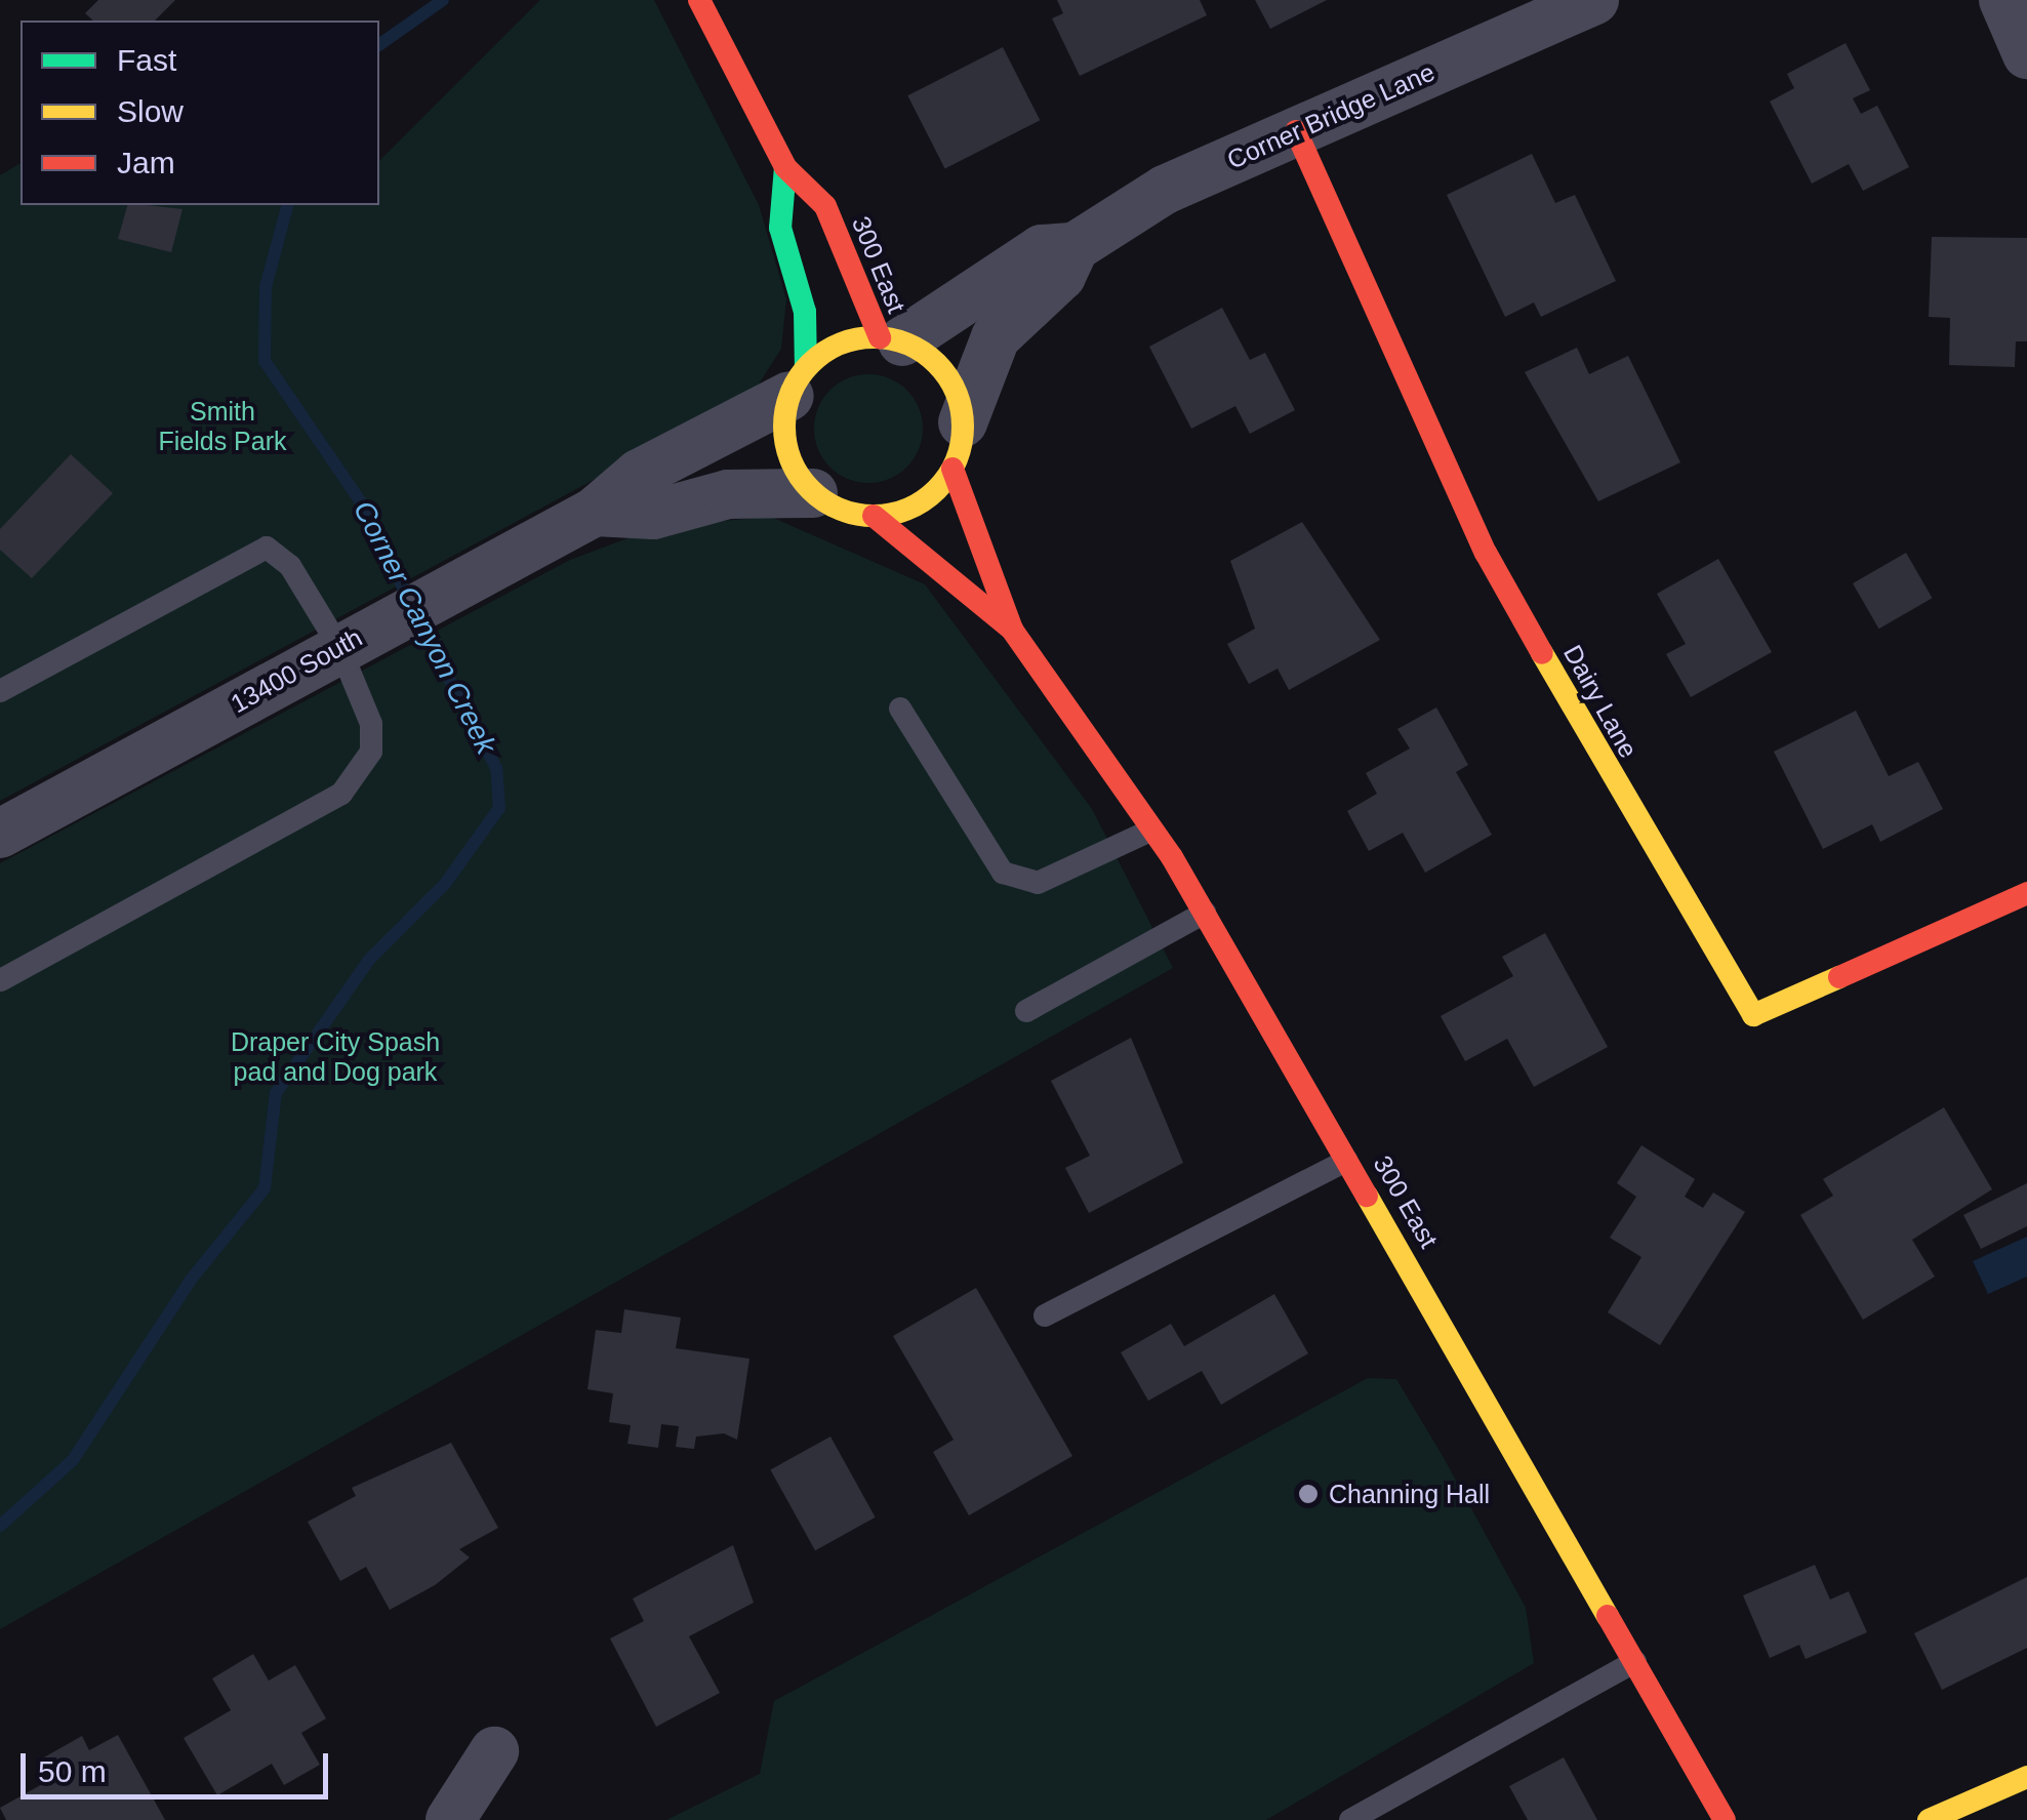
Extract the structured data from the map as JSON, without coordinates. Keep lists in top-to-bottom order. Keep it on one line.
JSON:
{"streets":{"main road":["300 East","Dairy Lane"],"street":["Corner Bridge Lane","13400 South"]},"crossings":[["Corner Bridge Lane","300 East"],["Corner Bridge Lane","13400 South"],["Corner Bridge Lane","Dairy Lane"],["300 East","13400 South"]],"water":["Corner Canyon Creek"],"parks":["Smith Fields Park","Draper City Spash pad and Dog park"],"places":["Channing Hall"],"legend":["Fast","Slow","Jam"],"scale_bar":"50 m"}
